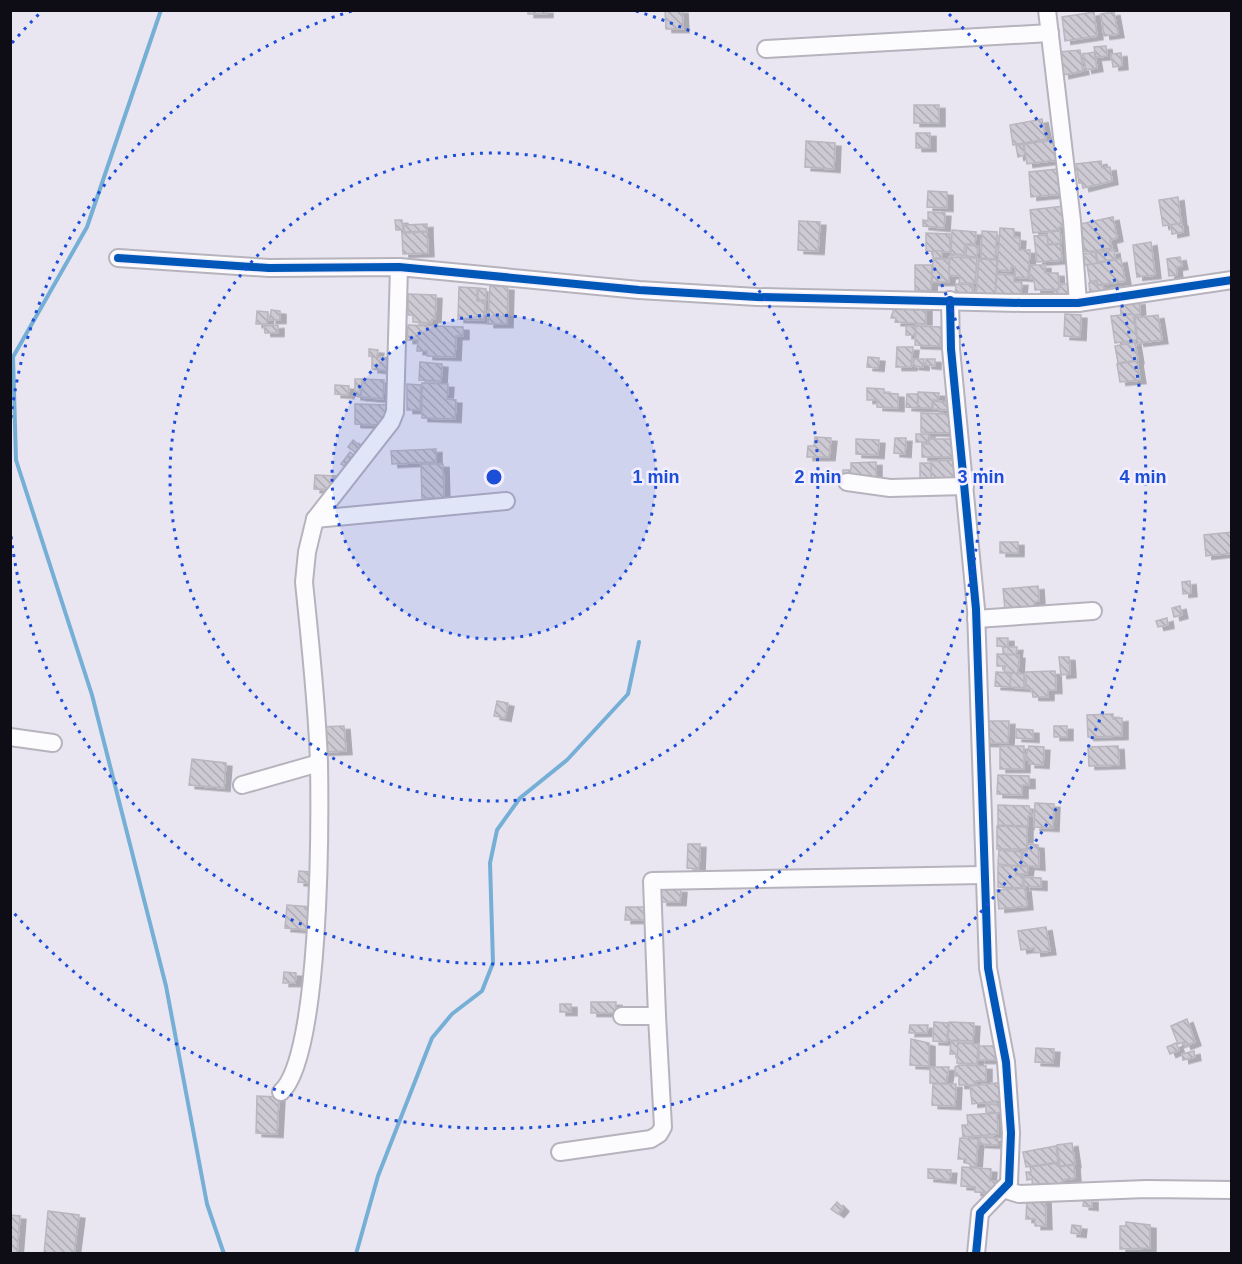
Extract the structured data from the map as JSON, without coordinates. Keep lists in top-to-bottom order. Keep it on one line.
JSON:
{"rings":["1 min","2 min","3 min","4 min"]}
